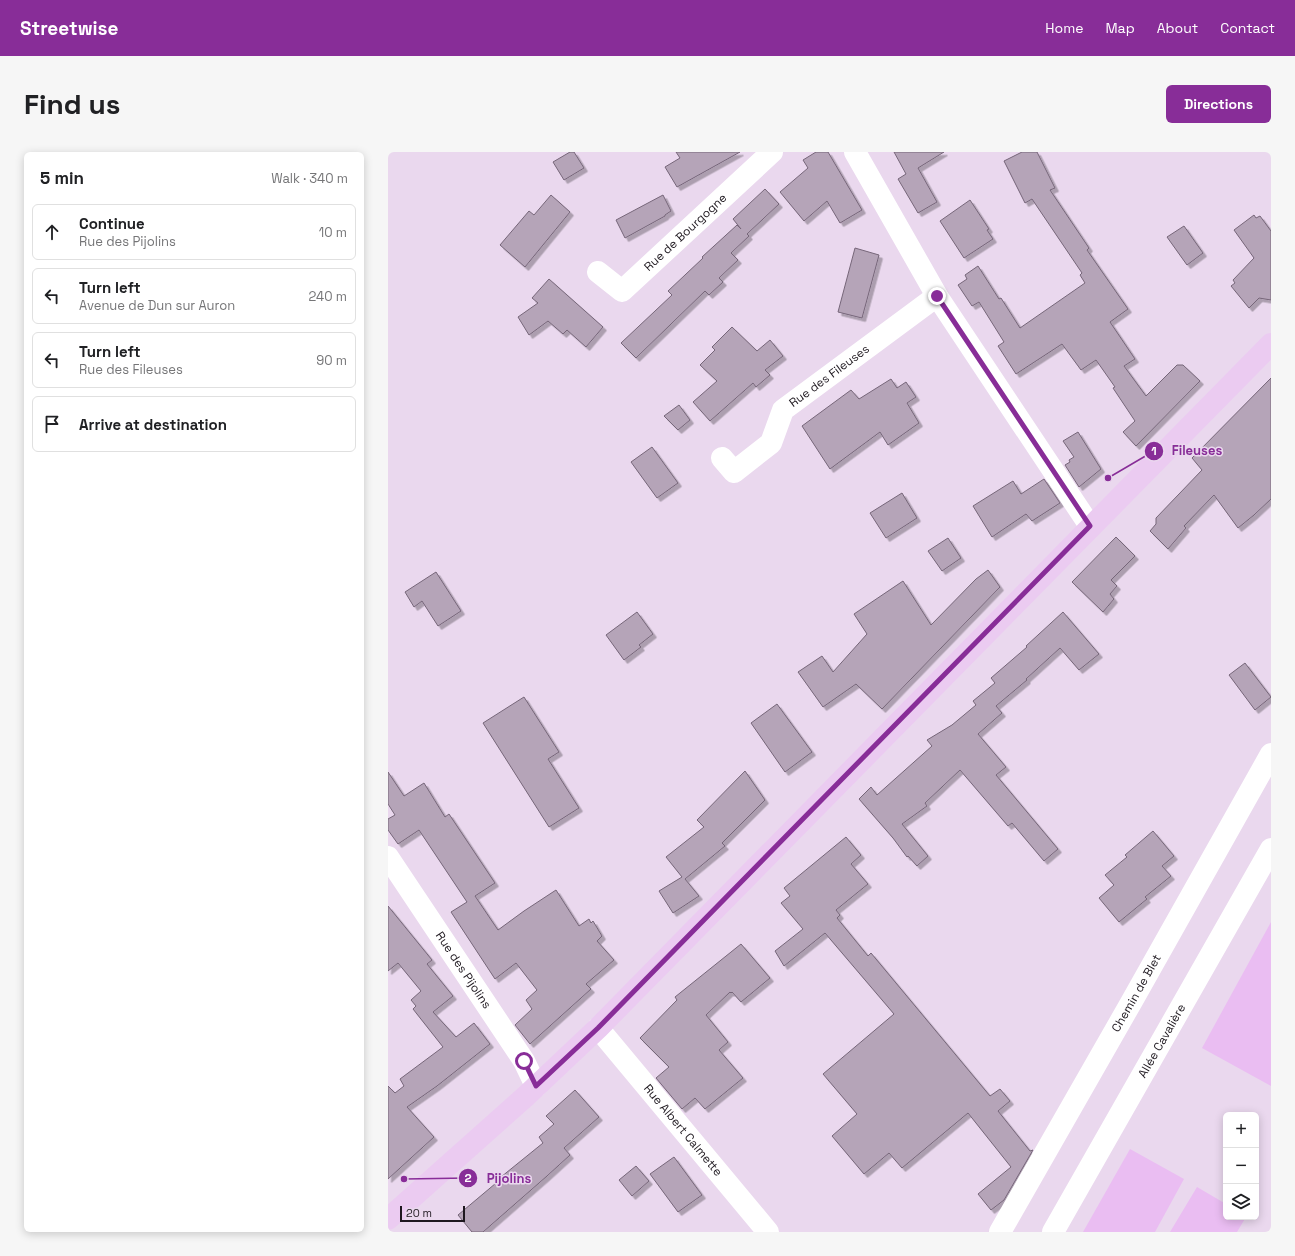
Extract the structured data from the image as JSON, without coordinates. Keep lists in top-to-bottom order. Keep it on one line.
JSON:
{"streets":{"street":["Rue de Bourgogne","Rue des Fileuses","Rue des Pijolins","Chemin de Blet","Allée Cavalière","Rue Albert Calmette"]},"places":["Fileuses","Pijolins"],"scale_bar":"20 m","page":{"header":"Streetwise","nav":["Home","Map","About","Contact"],"buttons":"Directions","title":"Find us","heading":["5 min","Walk · 340 m"],"list":[["Continue","Rue des Pijolins","10 m"],["Turn left","Avenue de Dun sur Auron","240 m"],["Turn left","Rue des Fileuses","90 m"],"Arrive at destination"],"map_buttons":["+","−"],"scale":"20 m"}}
